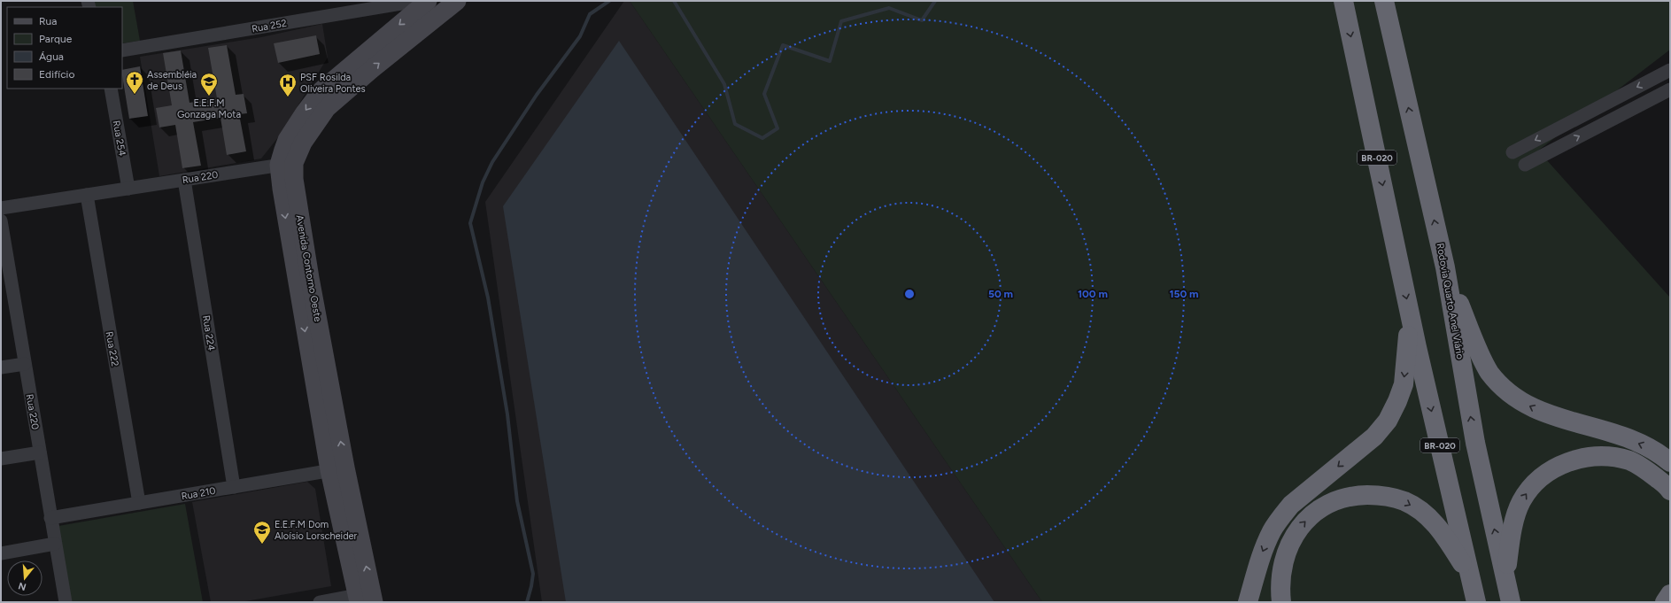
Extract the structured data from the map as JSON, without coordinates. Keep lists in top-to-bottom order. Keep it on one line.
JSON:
{"streets":{"highway":["BR-020","Rodovia Quarto Anel Viário"],"street":["Rua 252","Rua 254","Rua 220","Avenida Contorno Oeste","Rua 224","Rua 222","Rua 210"]},"crossings":[["Rua 254","Rua 220"],["Rua 220","Avenida Contorno Oeste"],["Rua 220","Rua 224"],["Rua 220","Rua 222"],["Rua 220","Rua 210"],["Avenida Contorno Oeste","Rua 210"],["Rua 224","Rua 210"],["Rua 222","Rua 210"]],"places":{"church":["Assembléia de Deus"],"school or university":["E.E.F.M Gonzaga Mota","E.E.F.M Dom Aloísio Lorscheider"],"hospital":["PSF Rosilda Oliveira Pontes"]},"legend":["Rua","Parque","Água","Edifício"],"north":"bottom","rings":["50 m","100 m","150 m"]}
